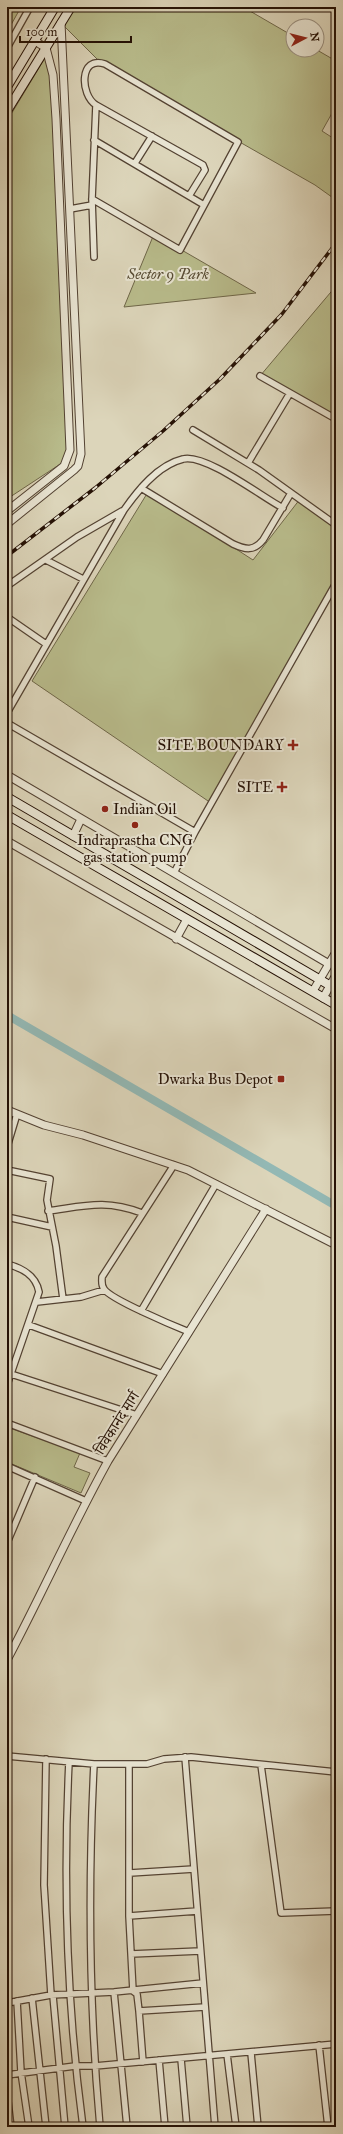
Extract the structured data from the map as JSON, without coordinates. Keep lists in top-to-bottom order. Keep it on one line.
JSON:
{"streets":{"street":["विवेकानंद मार्ग"]},"parks":["Sector 9 Park"],"places":{"health":["SITE BOUNDARY","SITE"],"other":["Indian Oil","Indraprastha CNG gas station pump"],"transit":["Dwarka Bus Depot"]},"scale_bar":"100 m","north":"right"}
